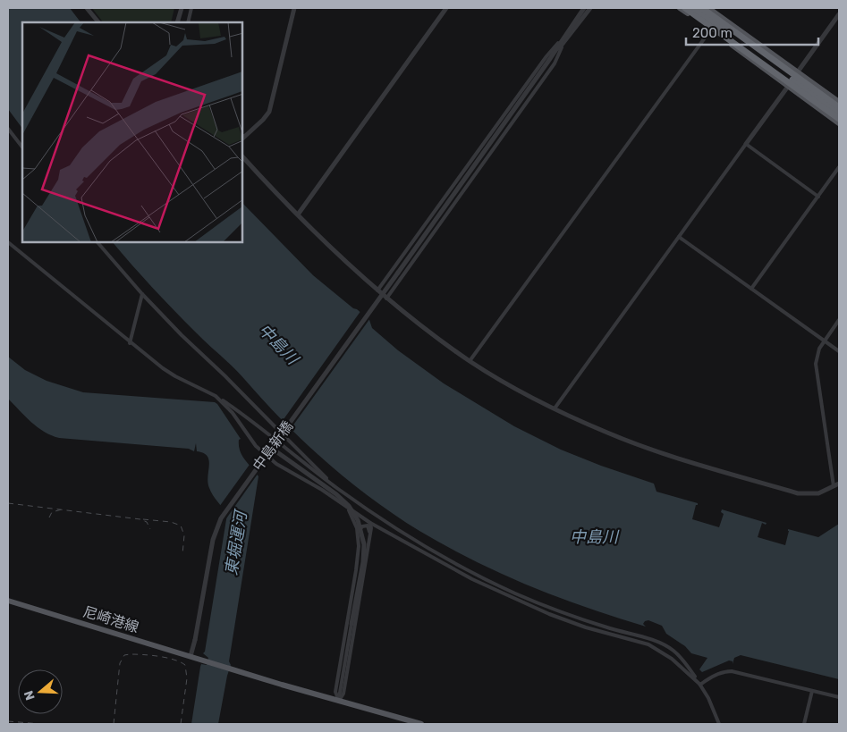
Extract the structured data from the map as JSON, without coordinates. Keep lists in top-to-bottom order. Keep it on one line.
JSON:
{"streets":{"main road":["尼崎港線"],"street":["中島新橋"]},"crossings":[["中島新橋","尼崎港線"]],"water":["中島川","東堀運河"],"scale_bar":"200 m","north":"left"}
